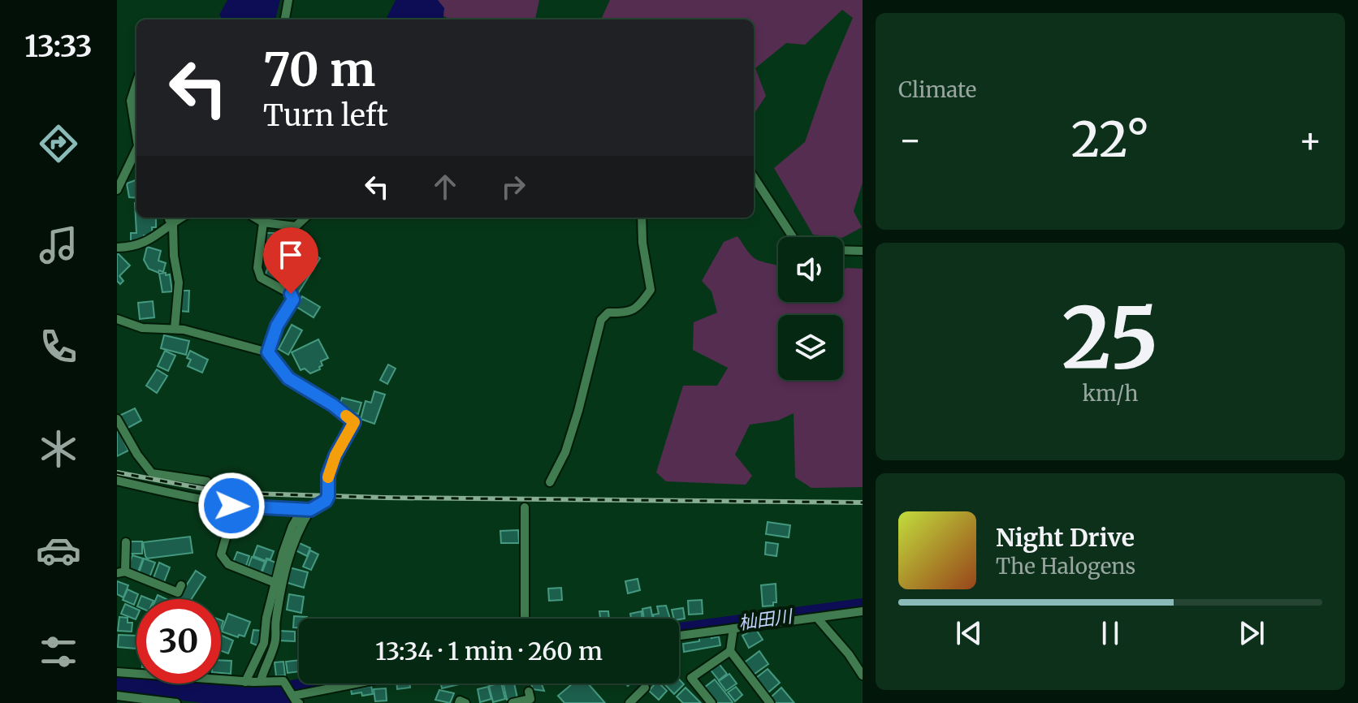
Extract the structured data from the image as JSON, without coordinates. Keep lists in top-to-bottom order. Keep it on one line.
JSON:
{"water":["杣田川"],"page":{"tabs":"13:33","tile":["Climate",["25","km/h"]],"turn":["70 m","Turn left"],"heat":["−","22°","+"],"song":["Night Drive","The Halogens"],"limit":"30","trip":"13:34 · 1 min · 260 m"}}
